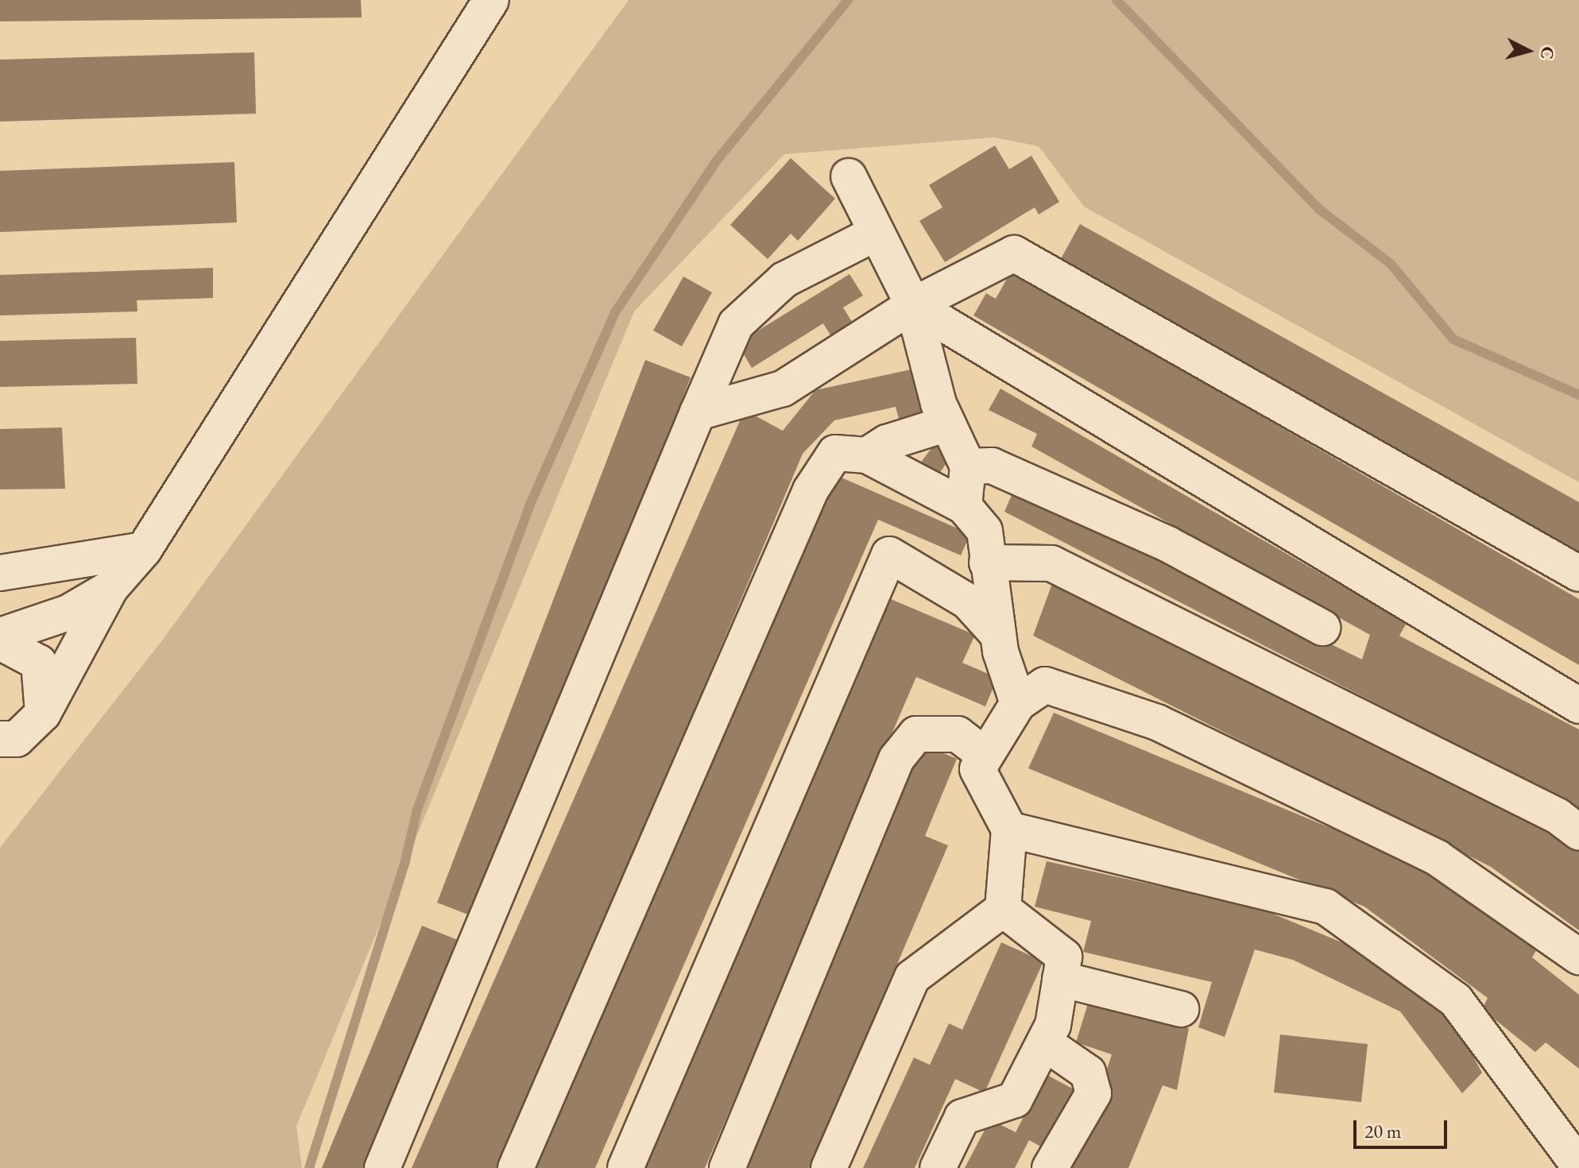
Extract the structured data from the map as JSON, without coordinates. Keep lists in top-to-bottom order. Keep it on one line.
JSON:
{"scale_bar":"20 m","north":"right"}
